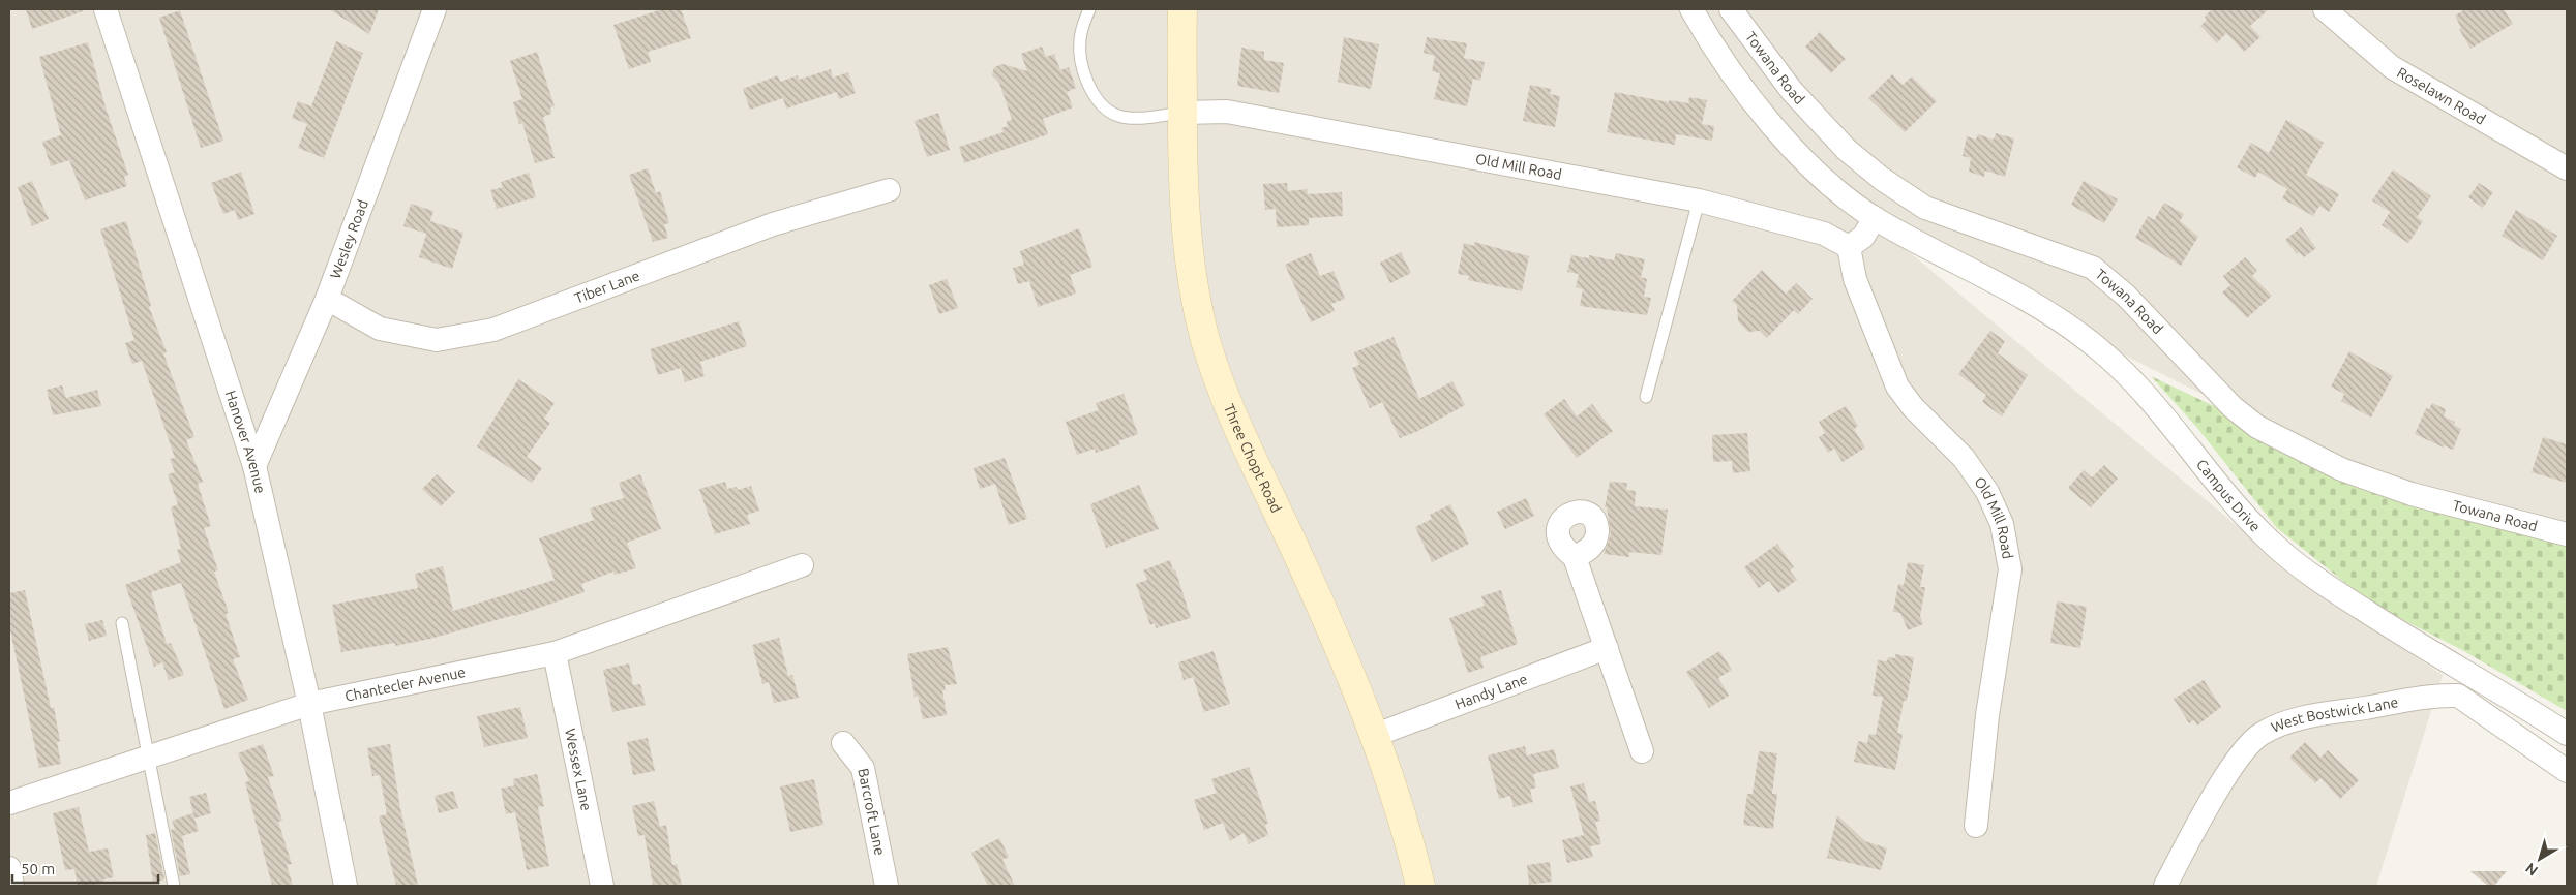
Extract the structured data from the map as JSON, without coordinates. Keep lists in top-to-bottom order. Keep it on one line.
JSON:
{"streets":{"main road":["Three Chopt Road"],"street":["Towana Road","Roselawn Road","Old Mill Road","Wesley Road","Tiber Lane","Hanover Avenue","Campus Drive","Chantecler Avenue","Handy Lane","West Bostwick Lane","Wessex Lane","Barcroft Lane"]},"crossings":[["Old Mill Road","Three Chopt Road"],["Wesley Road","Tiber Lane"],["Wesley Road","Hanover Avenue"],["Hanover Avenue","Chantecler Avenue"],["Three Chopt Road","Handy Lane"],["Campus Drive","West Bostwick Lane"],["Chantecler Avenue","Wessex Lane"]],"scale_bar":"50 m","north":"bottom left"}
